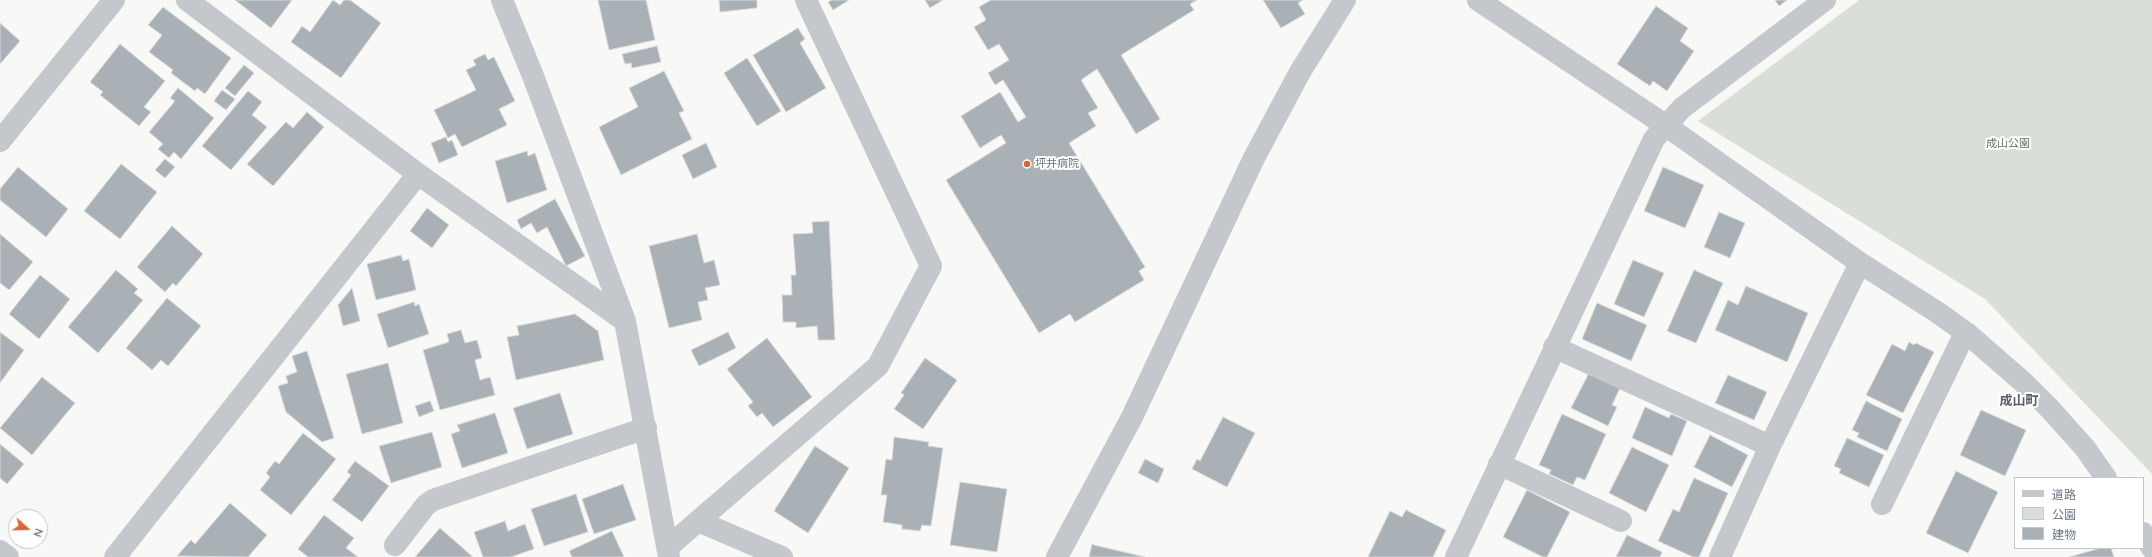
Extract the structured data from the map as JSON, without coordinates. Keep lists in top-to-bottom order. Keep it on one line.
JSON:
{"districts":["成山町"],"parks":["成山公園"],"places":["坪井病院"],"legend":["道路","公園","建物"],"north":"right"}
